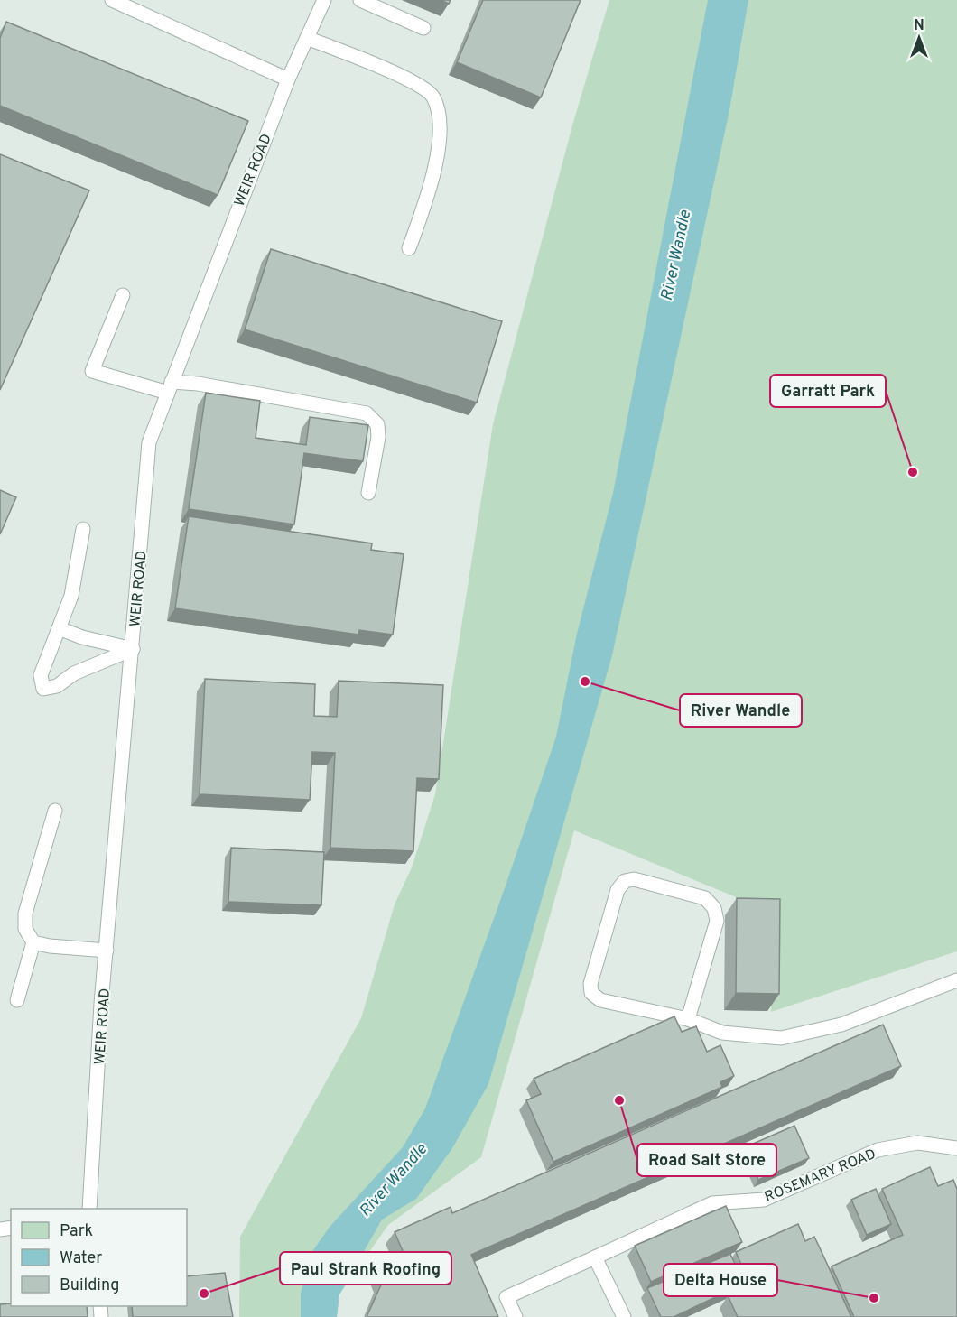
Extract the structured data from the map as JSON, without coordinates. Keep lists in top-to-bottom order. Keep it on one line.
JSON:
{"streets":{"lane":["WEIR ROAD","ROSEMARY ROAD"]},"water":["River Wandle"],"places":["Garratt Park","River Wandle","Road Salt Store","Paul Strank Roofing","Delta House"],"legend":["Park","Water","Building"],"north":"top"}
